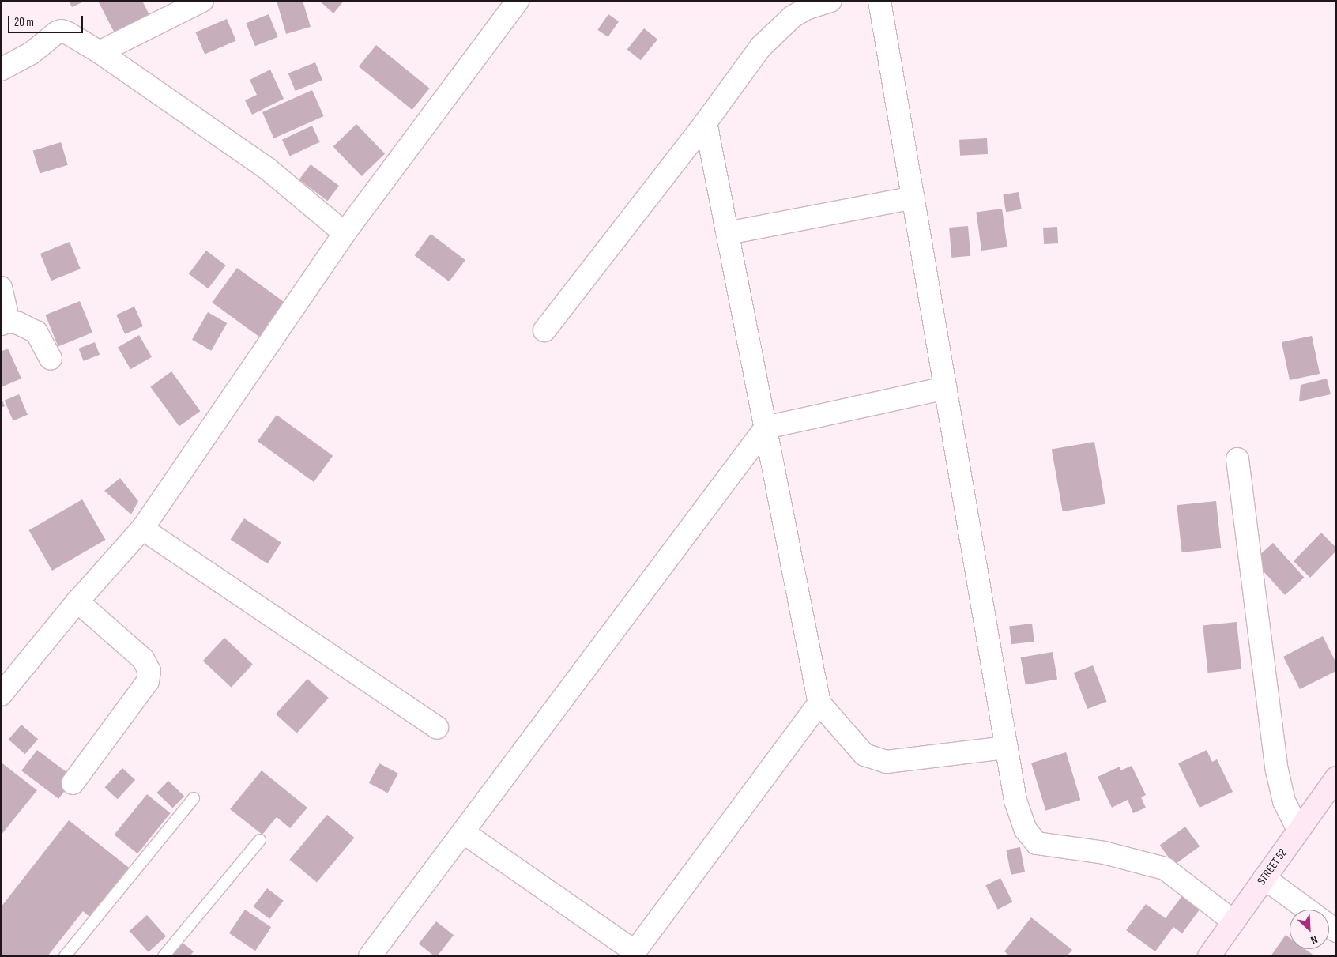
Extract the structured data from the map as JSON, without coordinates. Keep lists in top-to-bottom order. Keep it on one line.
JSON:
{"streets":{"street":["STREET 52"]},"scale_bar":"20 m","north":"bottom right"}
